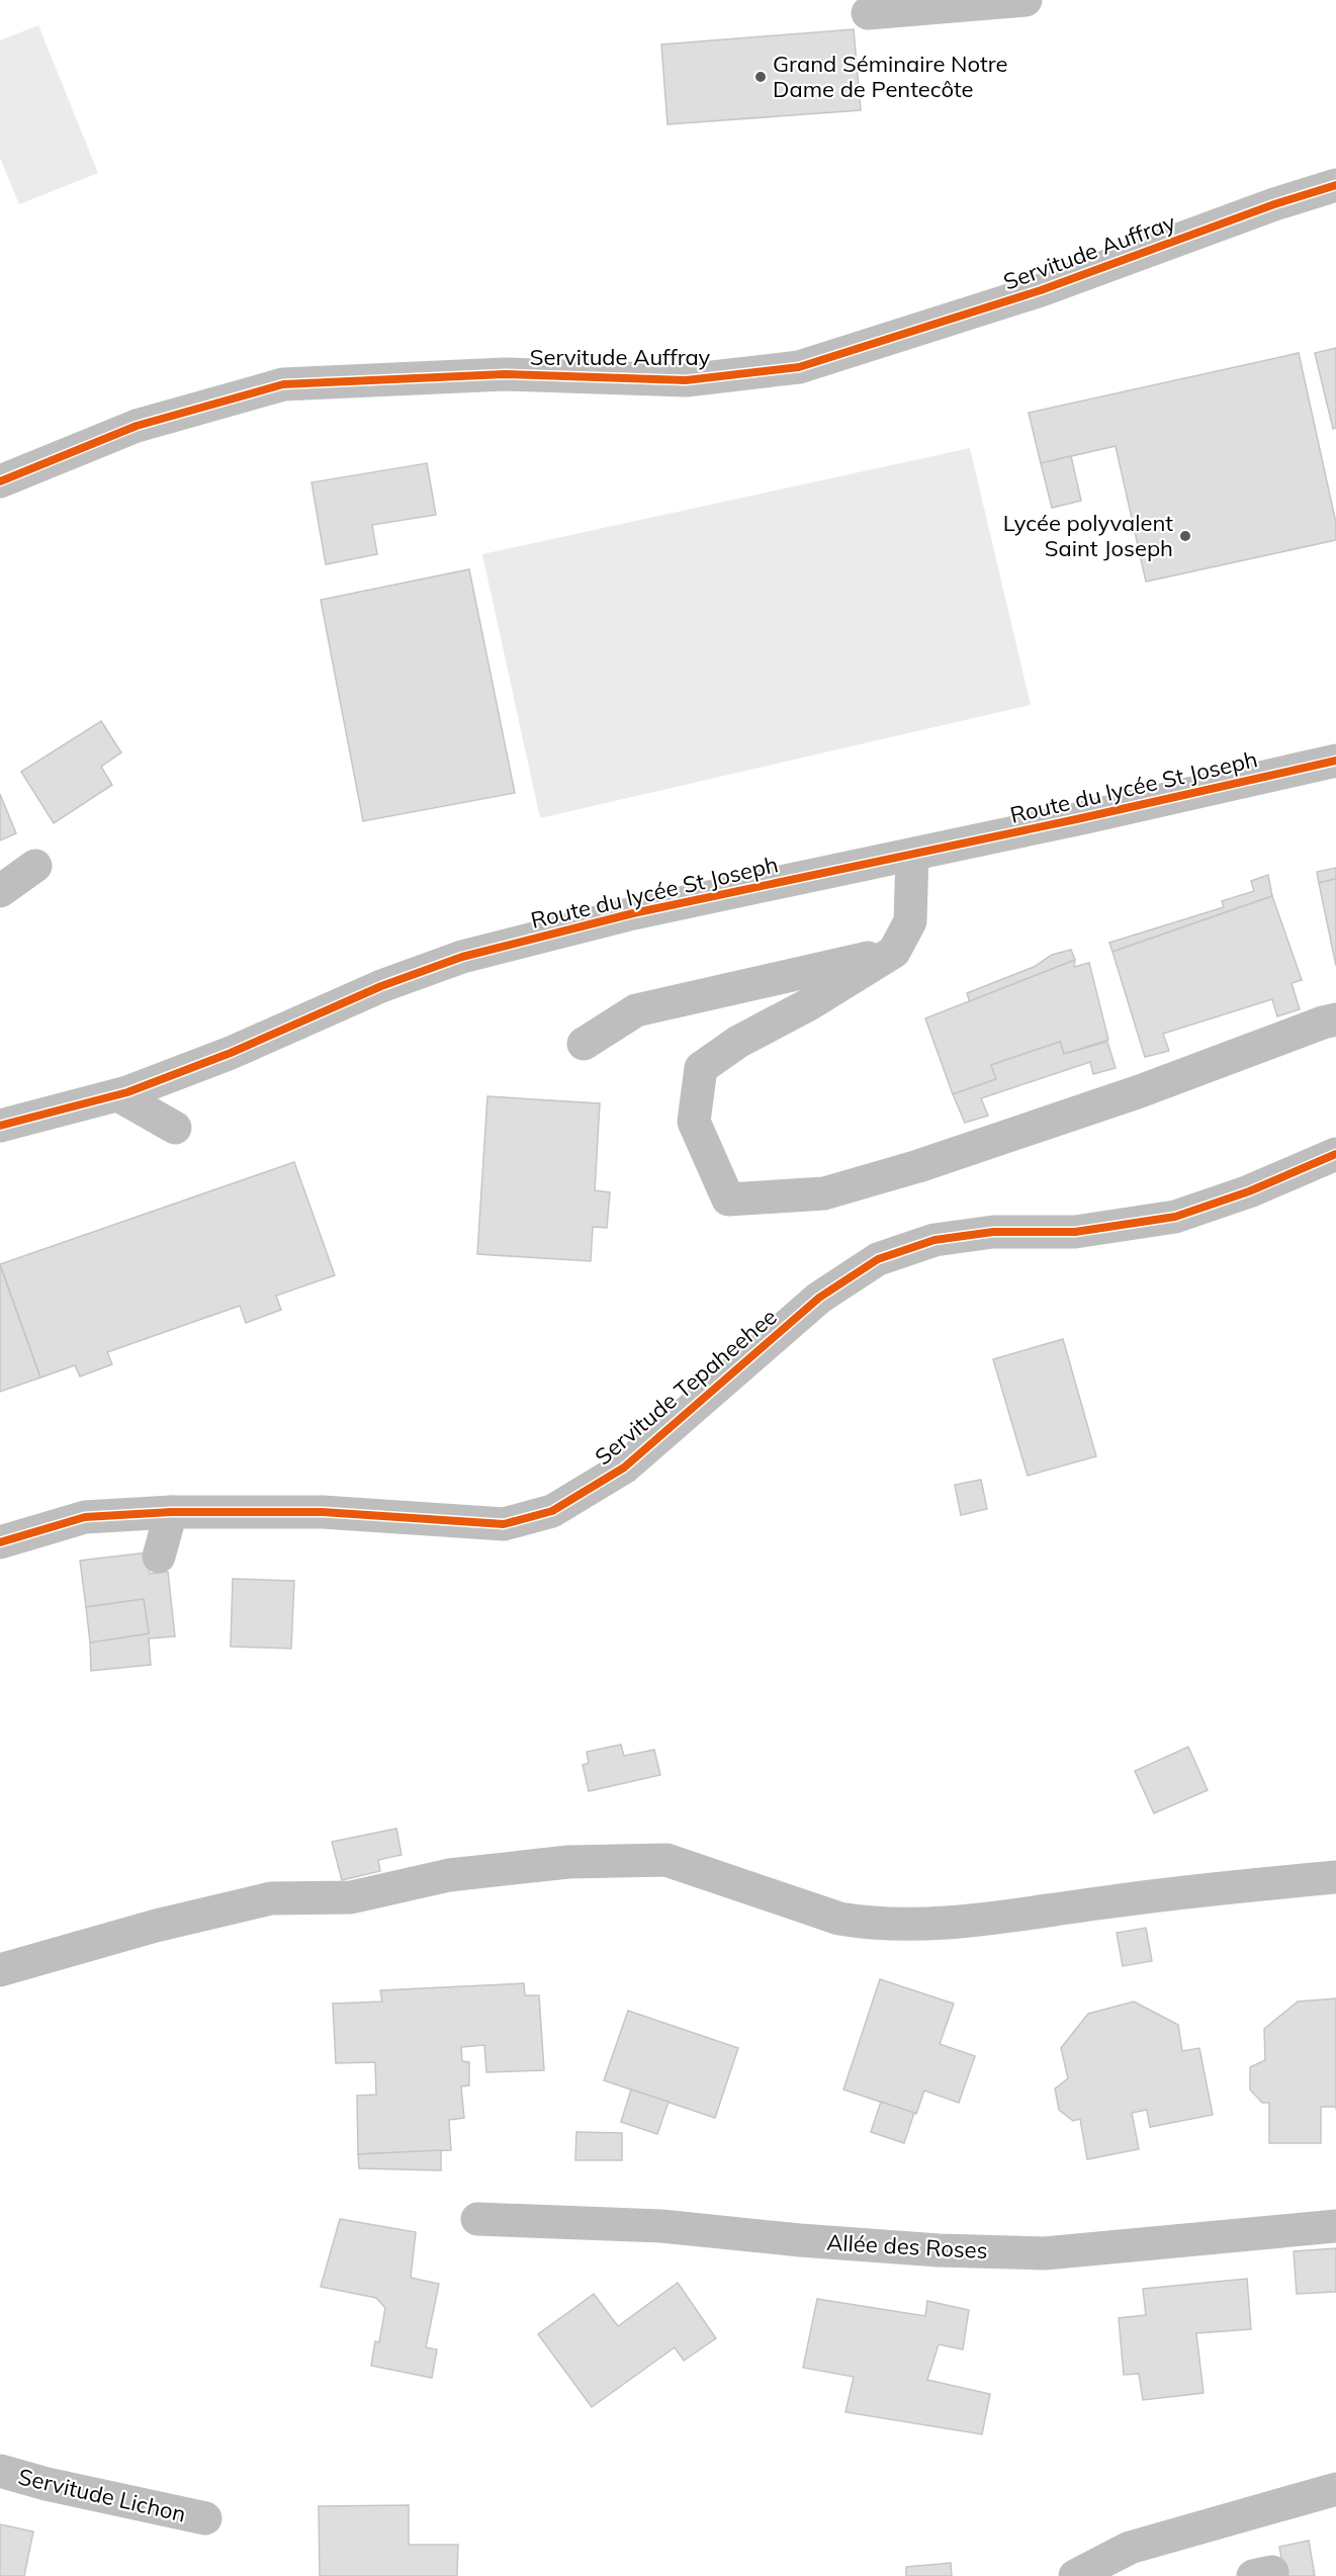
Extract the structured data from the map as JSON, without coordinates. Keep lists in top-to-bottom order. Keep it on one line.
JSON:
{"streets":{"street":["Servitude Auffray","Route du lycée St Joseph","Servitude Tepaheehee","Allée des Roses","Servitude Lichon"]},"places":["Grand Séminaire Notre Dame de Pentecôte","Lycée polyvalent Saint Joseph"]}
